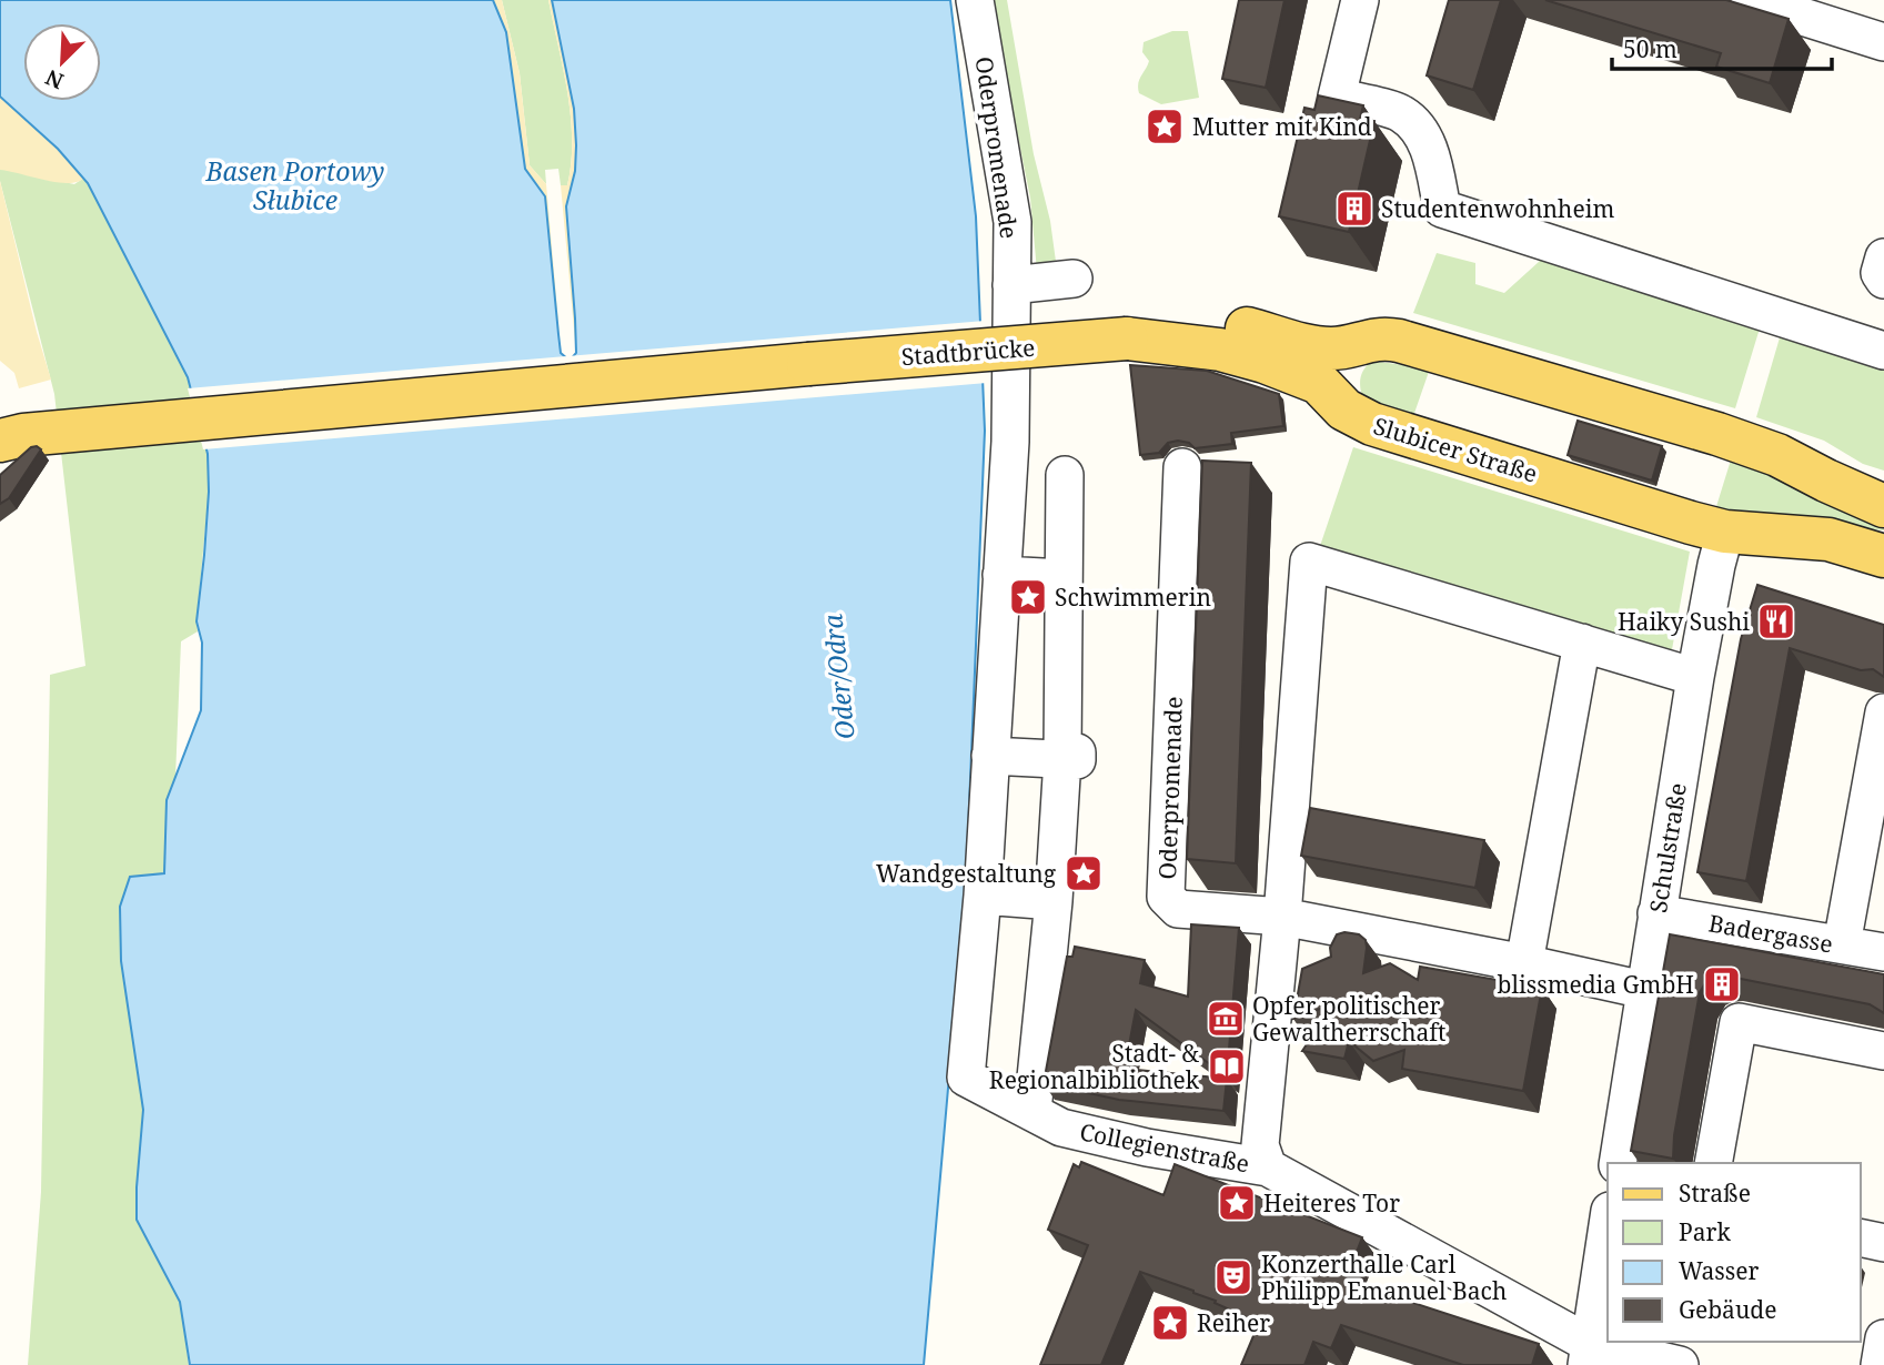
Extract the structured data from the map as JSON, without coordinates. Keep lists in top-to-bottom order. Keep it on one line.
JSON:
{"streets":{"main road":["Stadtbrücke","Slubicer Straße"],"street":["Oderpromenade","Schulstraße","Badergasse","Collegienstraße"]},"crossings":[["Oderpromenade","Schulstraße"],["Oderpromenade","Collegienstraße"],["Stadtbrücke","Slubicer Straße"],["Slubicer Straße","Schulstraße"],["Schulstraße","Badergasse"]],"water":["Basen Portowy Słubice","Oder/Odra"],"places":{"place":["Mutter mit Kind","Schwimmerin","Wandgestaltung","Heiteres Tor","Reiher"],"building":["Studentenwohnheim","blissmedia GmbH"],"restaurant":["Haiky Sushi"],"museum":["Opfer politischer Gewaltherrschaft"],"library":["Stadt- & Regionalbibliothek"],"theatre":["Konzerthalle Carl Philipp Emanuel Bach"]},"legend":["Straße","Park","Wasser","Gebäude"],"scale_bar":"50 m","north":"bottom left"}
